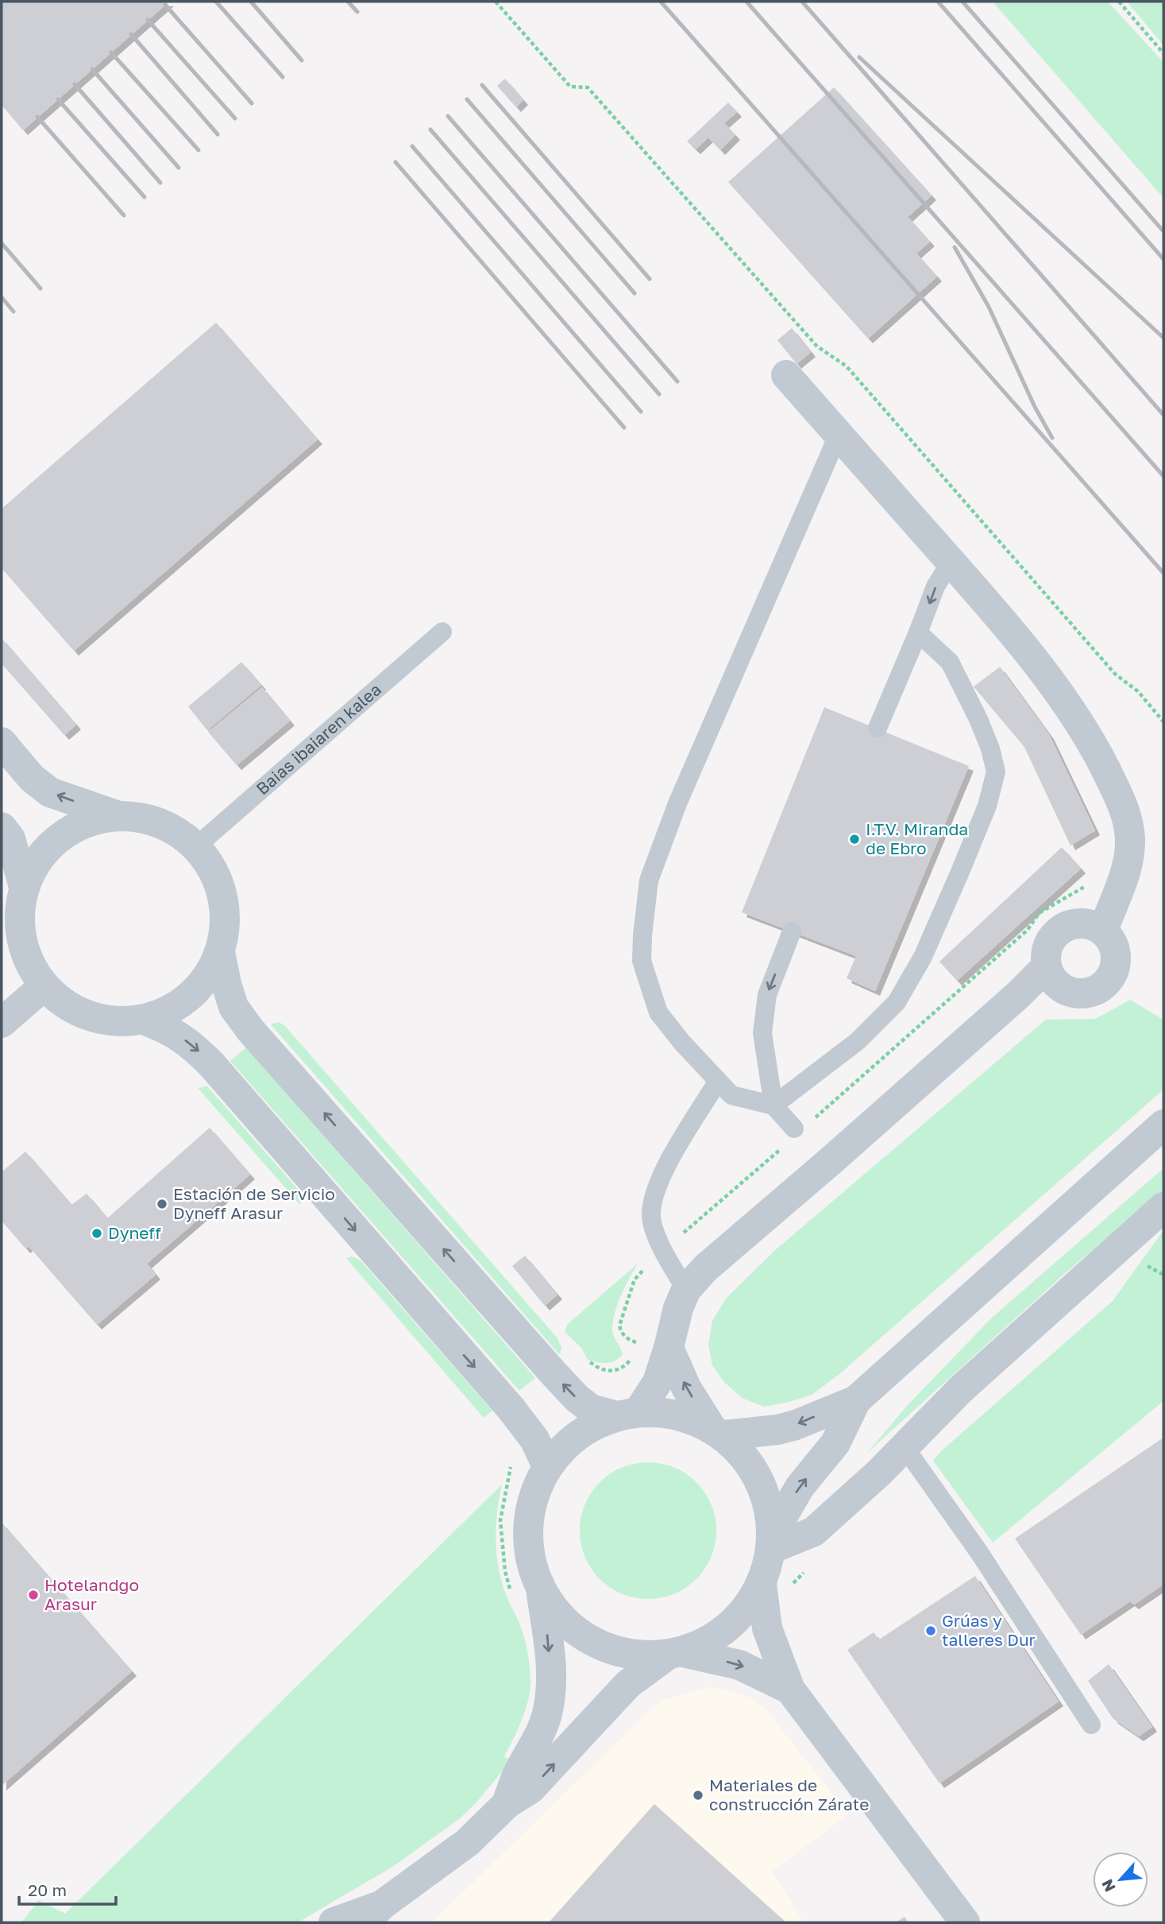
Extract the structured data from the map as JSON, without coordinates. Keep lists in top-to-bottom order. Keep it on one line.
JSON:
{"streets":{"lane":["Baias ibaiaren kalea"]},"places":["I.T.V. Miranda de Ebro","Estación de Servicio Dyneff Arasur","Dyneff","Hotelandgo Arasur","Grúas y talleres Dur","Materiales de construcción Zárate"],"scale_bar":"20 m","north":"bottom left"}
